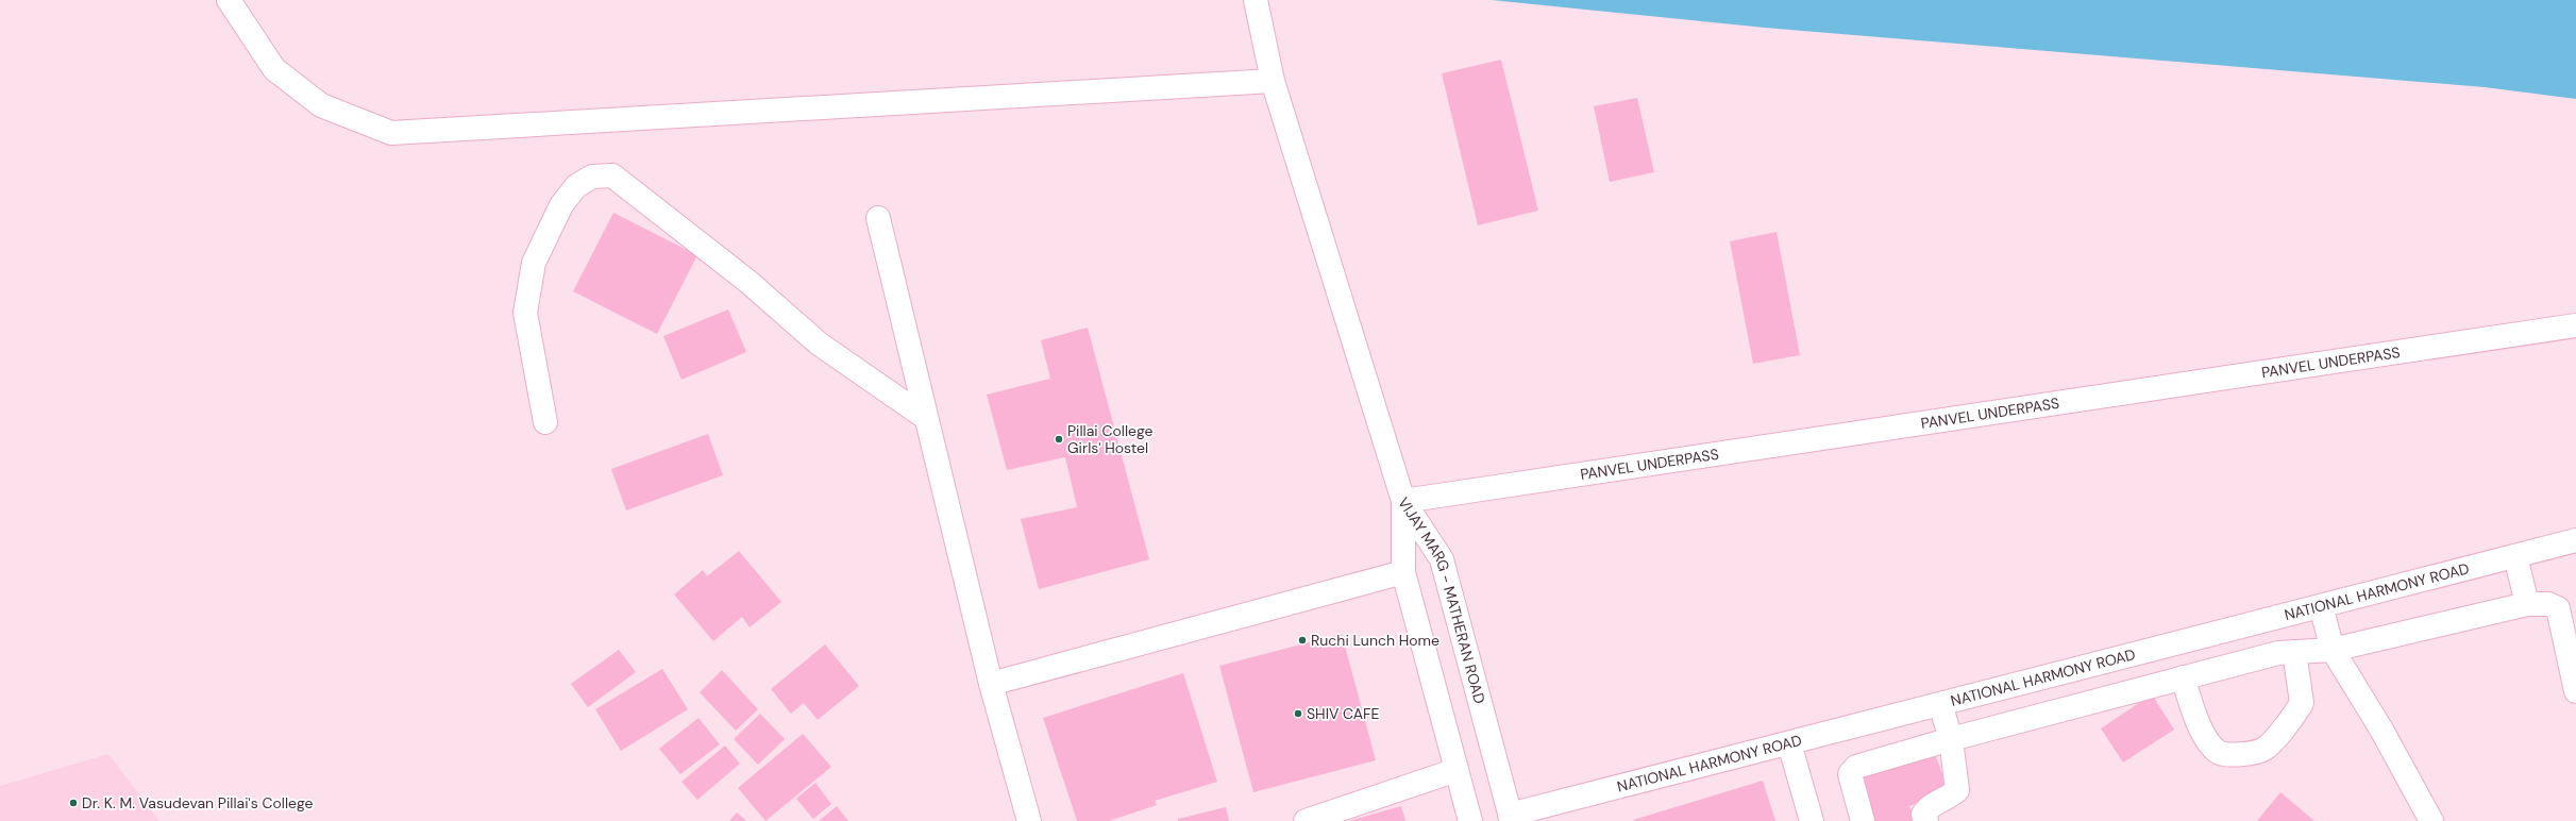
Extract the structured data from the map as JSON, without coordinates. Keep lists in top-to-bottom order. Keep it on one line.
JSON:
{"streets":{"street":["PANVEL UNDERPASS","NATIONAL HARMONY ROAD","VIJAY MARG - MATHERAN ROAD"]},"crossings":[["PANVEL UNDERPASS","VIJAY MARG - MATHERAN ROAD"],["NATIONAL HARMONY ROAD","VIJAY MARG - MATHERAN ROAD"]],"places":["Pillai College Girls' Hostel","Ruchi Lunch Home","SHIV CAFE","Dr. K. M. Vasudevan Pillai's College"]}
